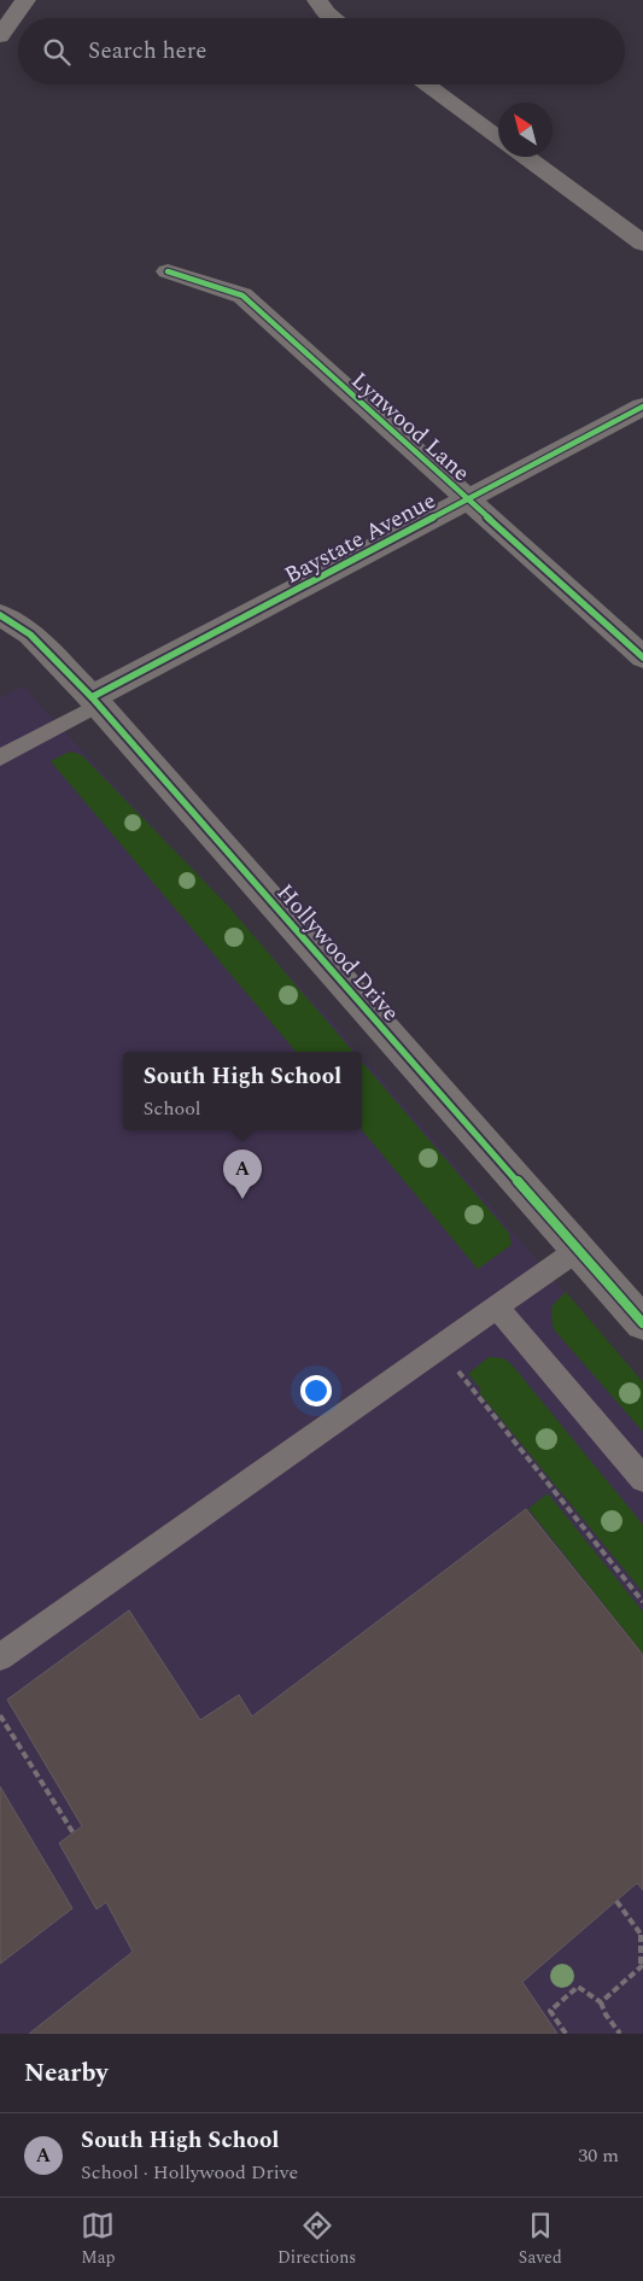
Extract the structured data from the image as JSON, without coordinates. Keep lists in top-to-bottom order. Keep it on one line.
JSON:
{"streets":{"street":["Lynwood Lane","Baystate Avenue","Hollywood Drive"]},"crossings":[["Lynwood Lane","Baystate Avenue"],["Baystate Avenue","Hollywood Drive"]],"north":"top left","page":{"search":"Search here","popup":["South High School","School"],"pins":"A","heading":"Nearby","list":[{"mark":"A","name":"South High School","note":"School · Hollywood Drive","value":"30 m"}],"nav":["Map","Directions","Saved"]}}
